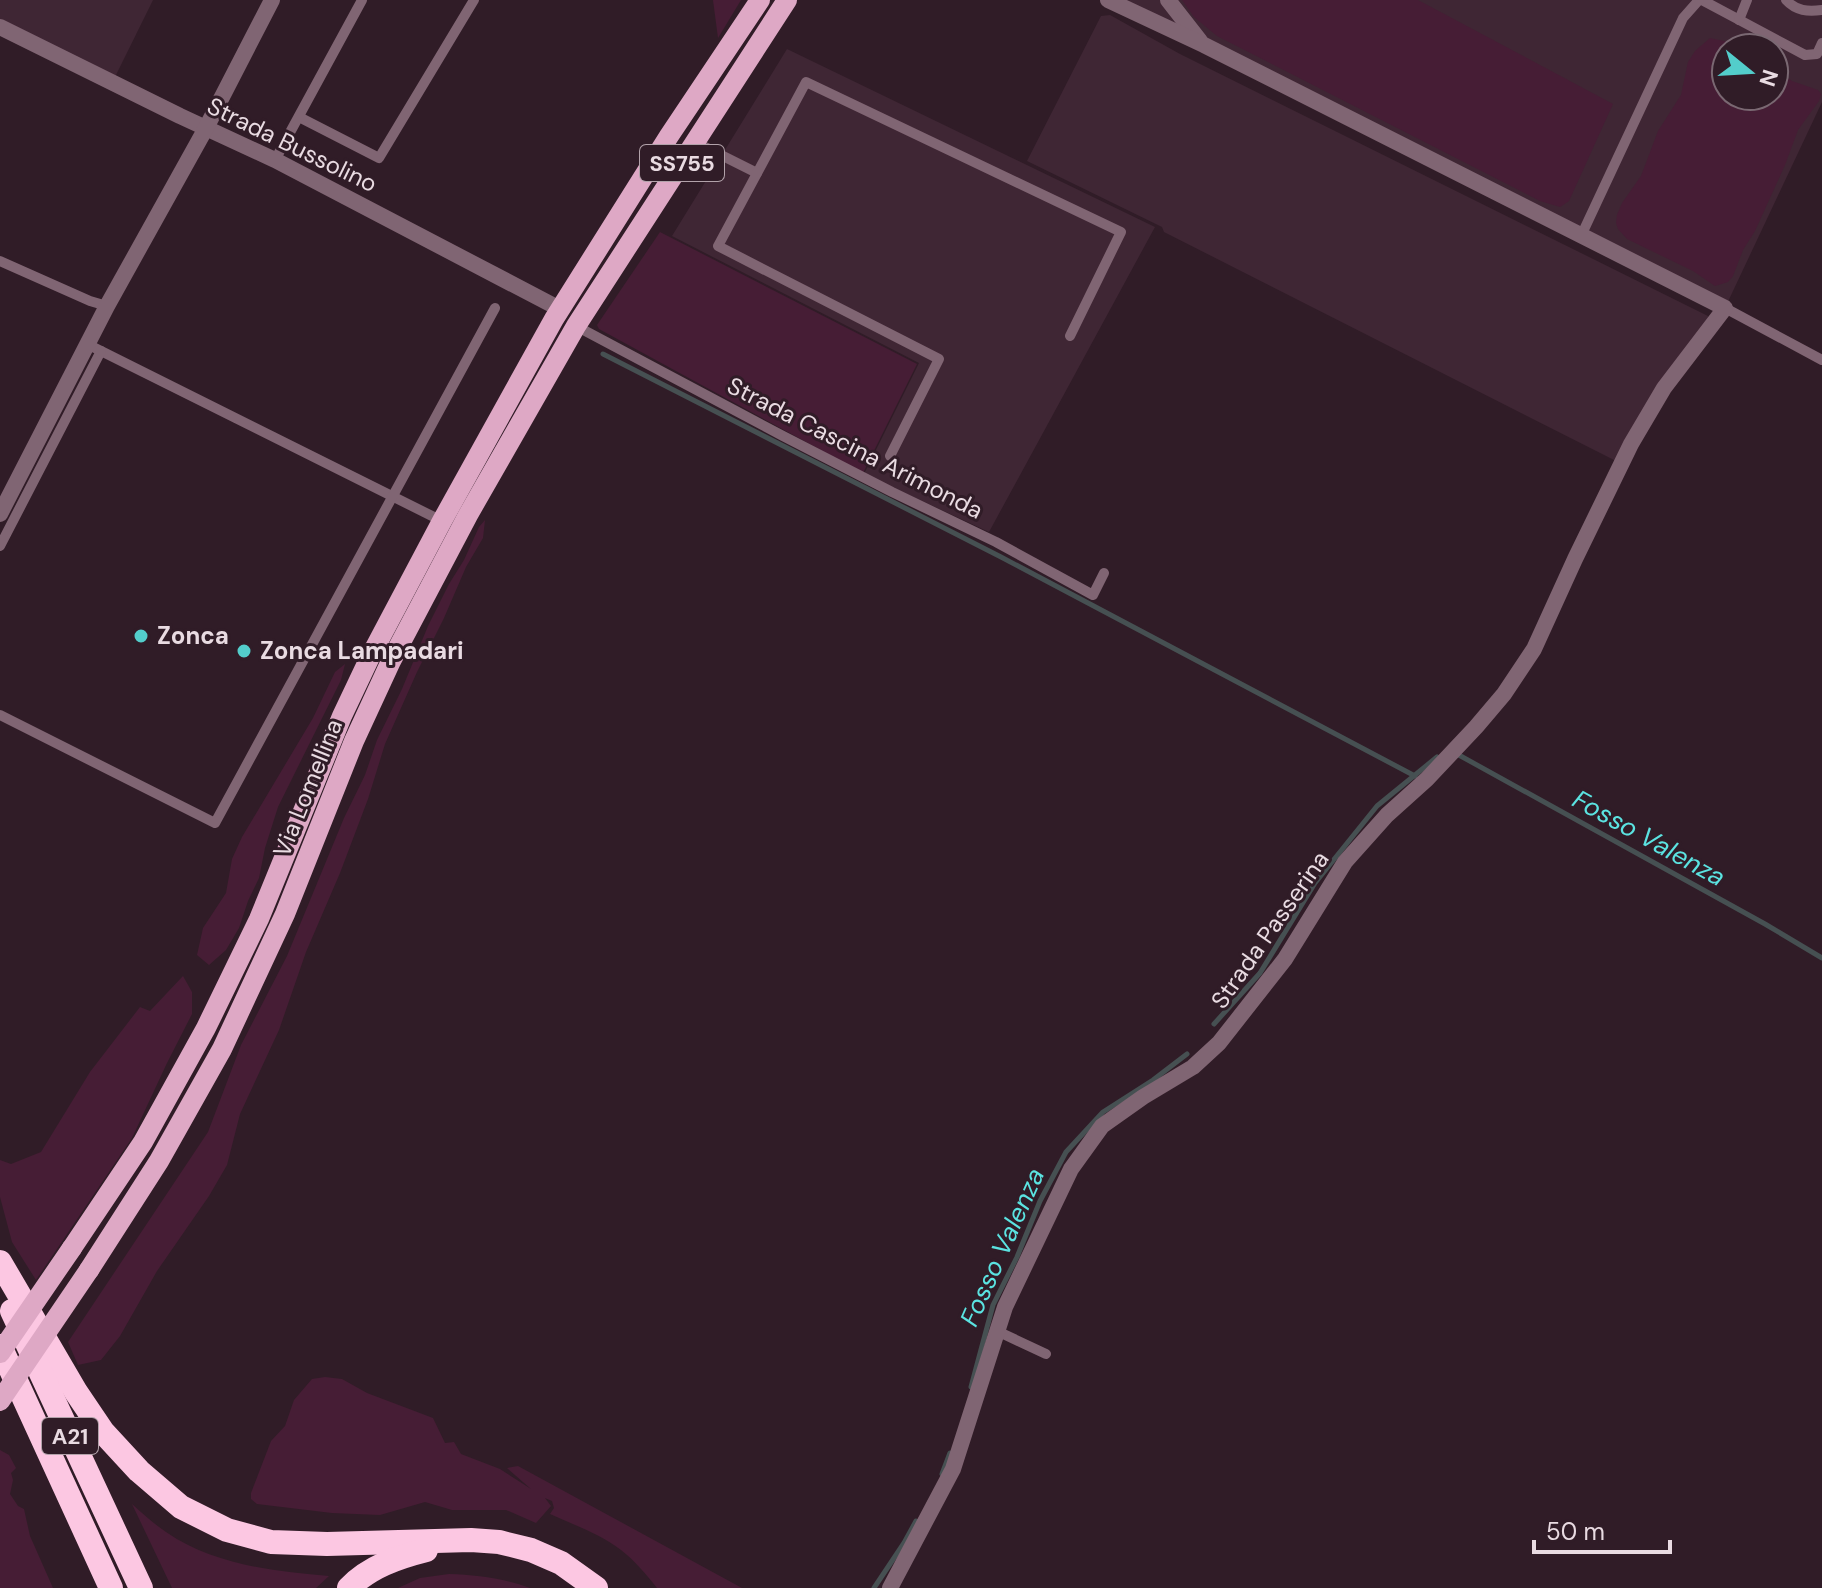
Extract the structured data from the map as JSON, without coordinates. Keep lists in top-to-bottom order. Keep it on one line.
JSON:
{"streets":{"highway":["A21"],"main road":["SS755","Via Lomellina"],"street":["Strada Bussolino","Strada Passerina"],"lane":["Strada Cascina Arimonda"]},"crossings":[["Strada Bussolino","SS755"],["Strada Bussolino","Via Lomellina"],["SS755","Strada Cascina Arimonda"],["SS755","Via Lomellina"],["Strada Cascina Arimonda","Via Lomellina"]],"water":["Fosso Valenza"],"places":["Zonca","Zonca Lampadari"],"scale_bar":"50 m","north":"right"}
